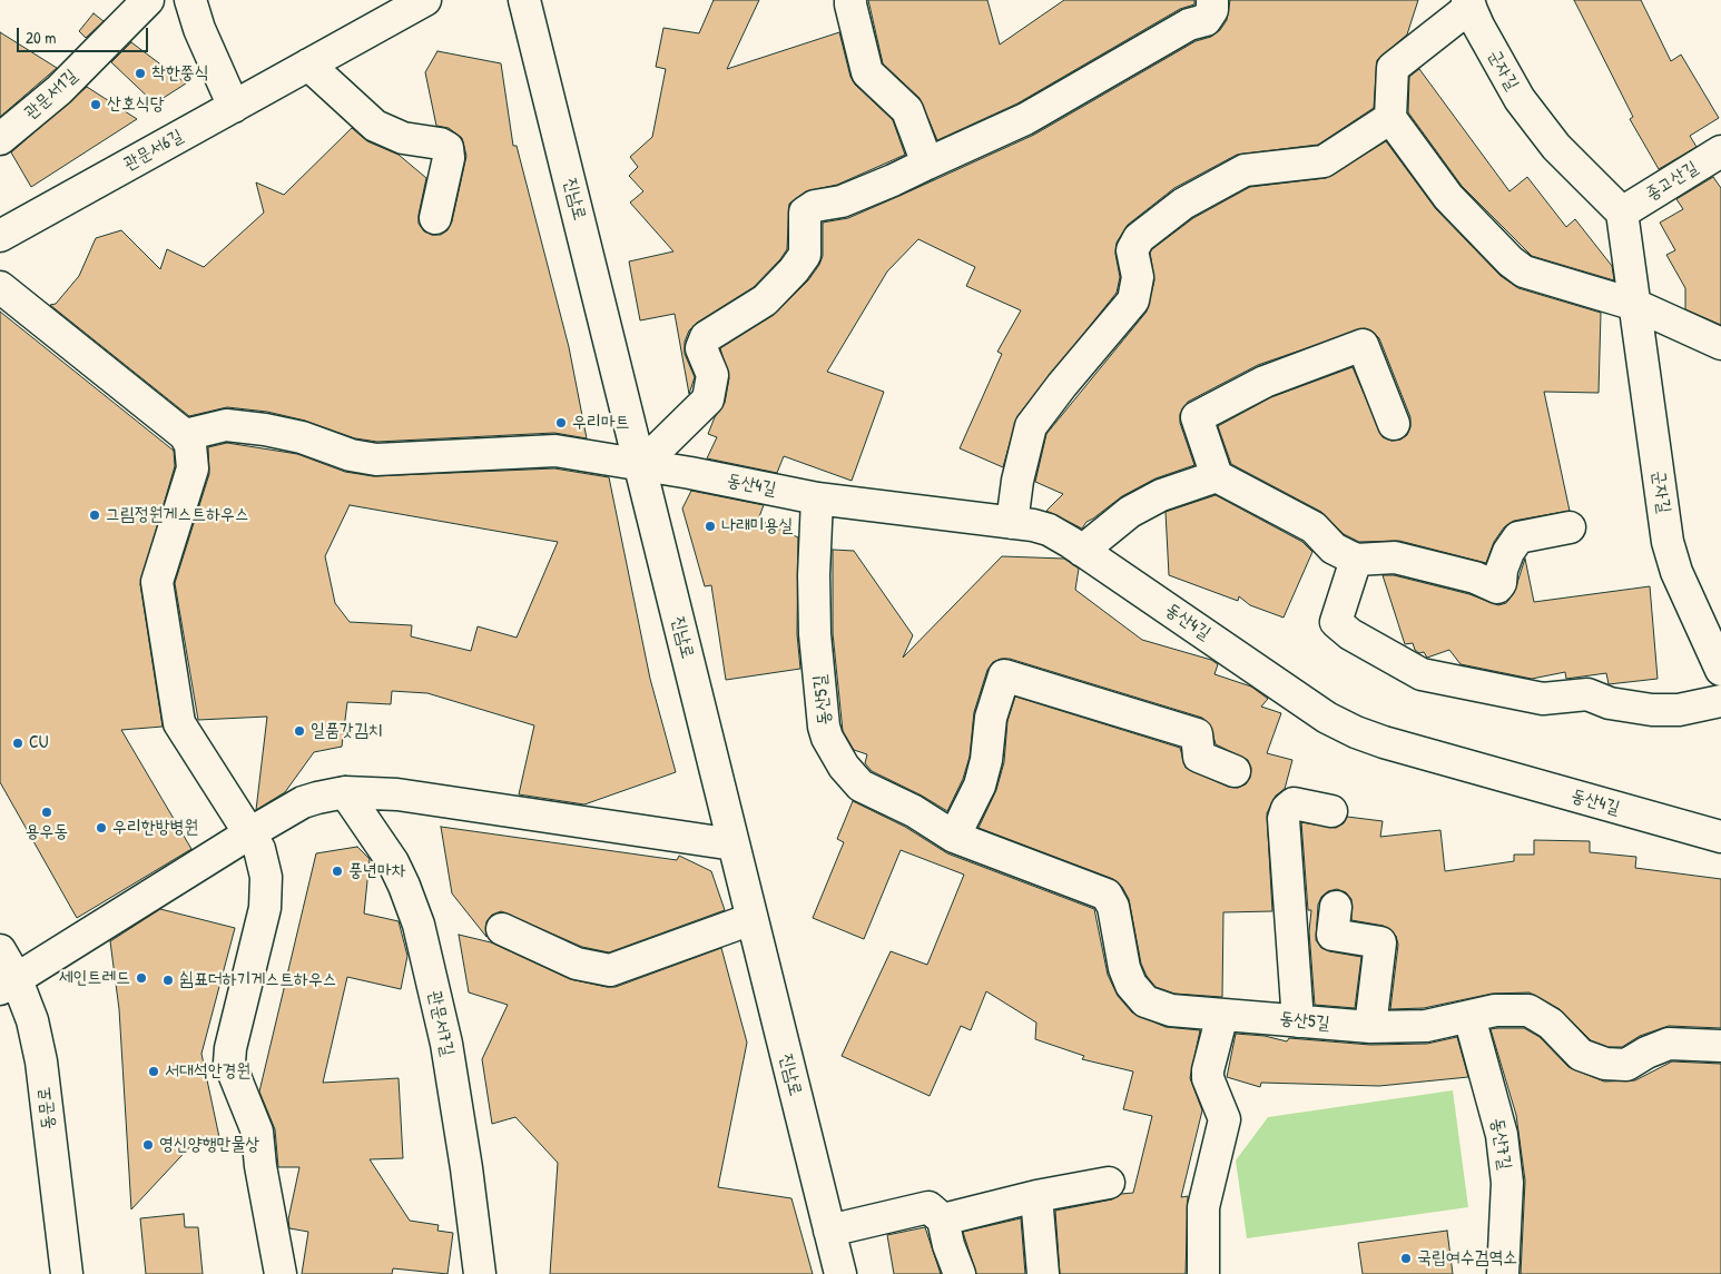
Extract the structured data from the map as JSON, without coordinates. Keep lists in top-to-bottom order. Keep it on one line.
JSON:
{"streets":{"street":["군자길","관문서1길","관문서6길","종고산길","진남로","동산4길","동산5길","관문서7길","동문로","동산7길"]},"crossings":[["군자길","종고산길"],["진남로","동산4길"],["동산4길","동산5길"],["동산5길","동산7길"]],"places":["착한쭝식","산호식당","우리마트","그림정원게스트하우스","나래미용실","일품갓김치","CU","용우동","우리한방병원","풍년마차","세인트레드","쉼표더하기게스트하우스","서대석안경원","영신양행만물상","국립여수검역소"],"scale_bar":"20 m"}
